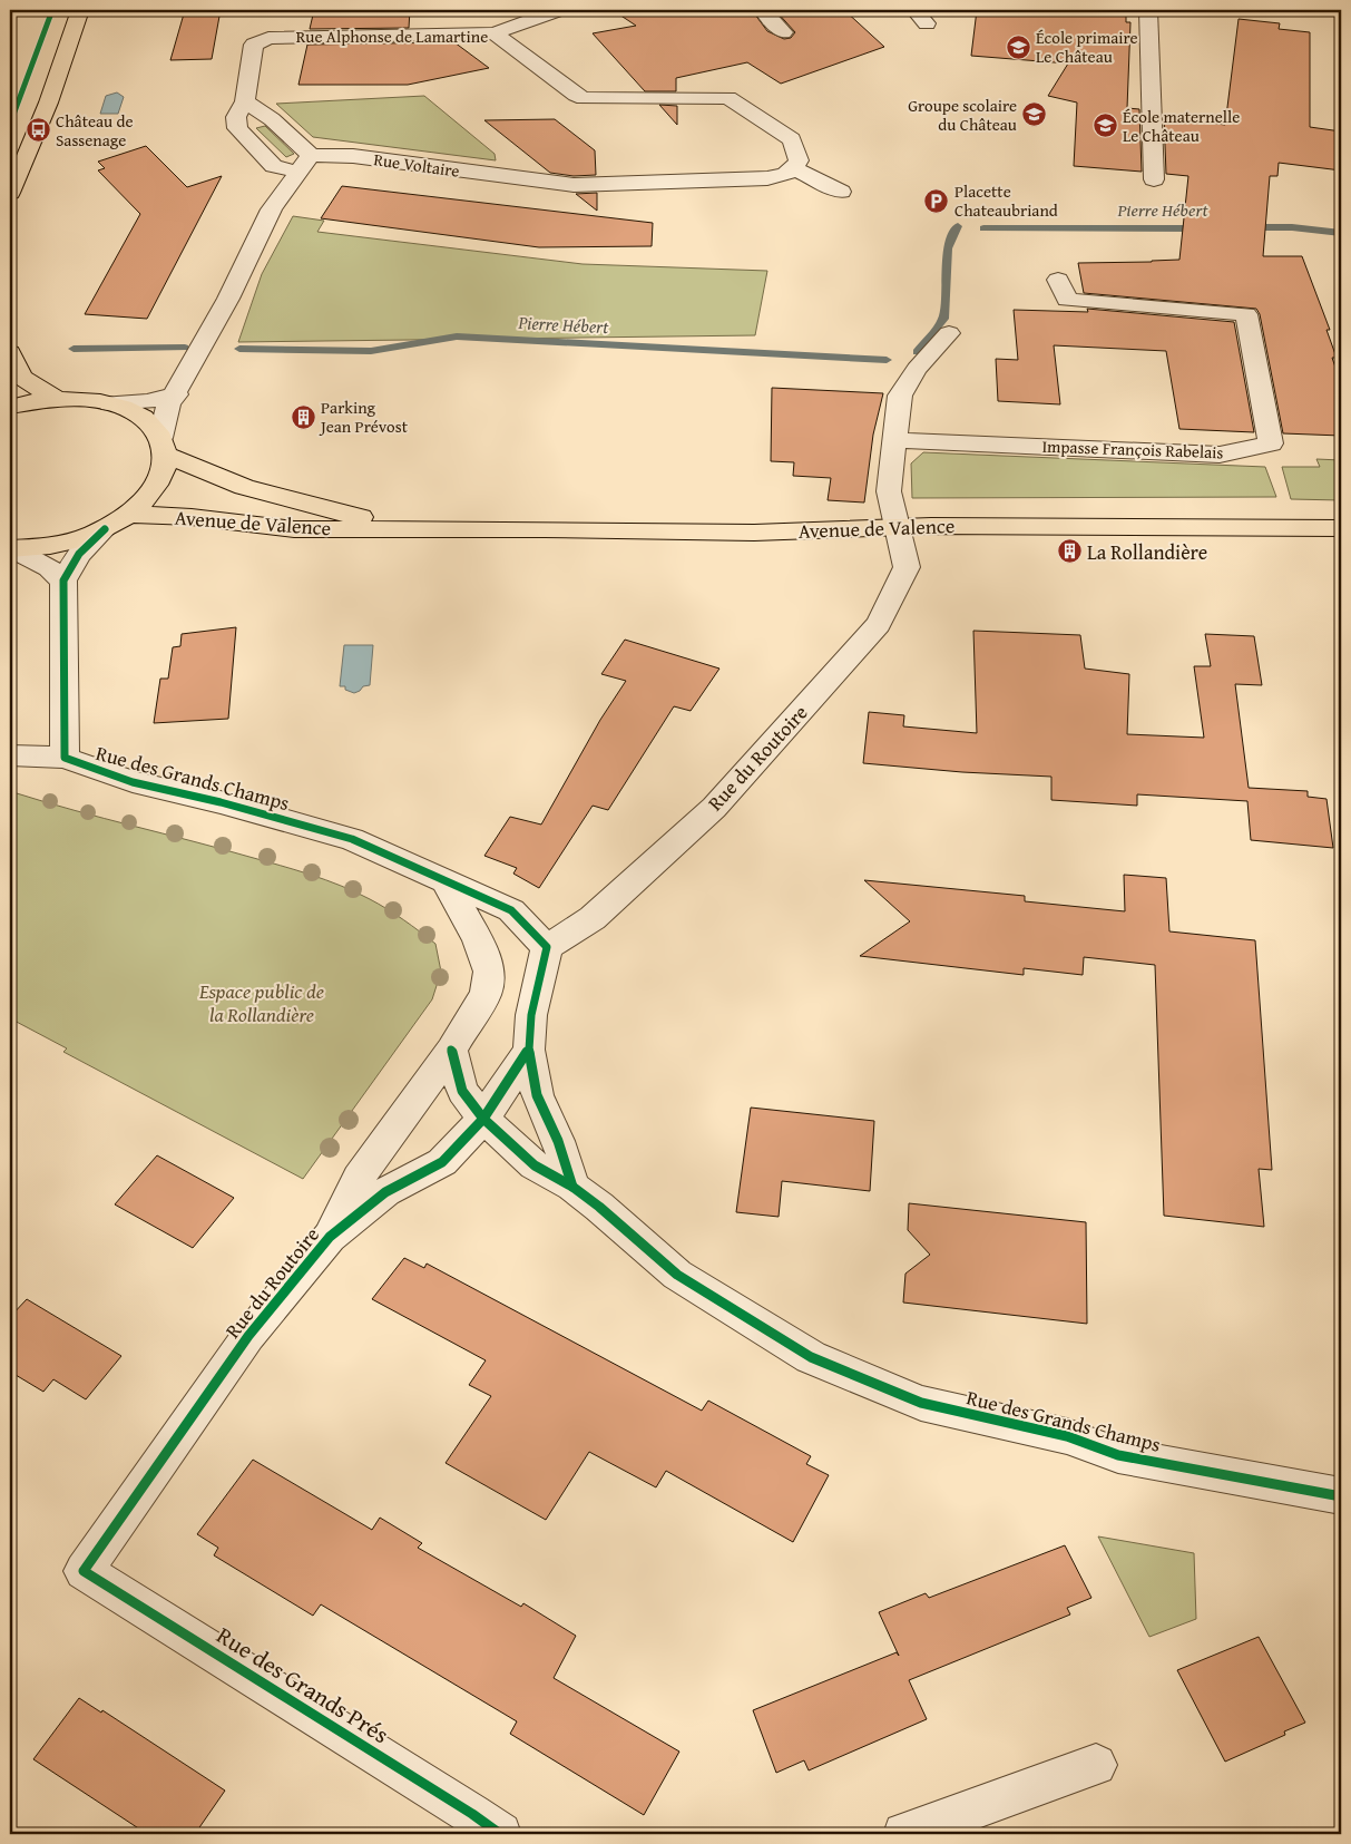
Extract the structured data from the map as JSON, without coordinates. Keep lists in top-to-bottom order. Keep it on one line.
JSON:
{"streets":{"main road":["Avenue de Valence"],"street":["Rue Alphonse de Lamartine","Rue Voltaire","Impasse François Rabelais","Rue du Routoire","Rue des Grands Champs","Rue des Grands Prés"]},"crossings":[["Rue Alphonse de Lamartine","Rue Voltaire"],["Impasse François Rabelais","Rue du Routoire"],["Avenue de Valence","Rue du Routoire"],["Rue du Routoire","Rue des Grands Champs"],["Rue du Routoire","Rue des Grands Prés"]],"water":["Pierre Hébert"],"parks":["Espace public de la Rollandière"],"places":{"school or university":["École primaire Le Château","Groupe scolaire du Château","École maternelle Le Château"],"bus stop":["Château de Sassenage"],"parking":["Placette Chateaubriand"],"building":["Parking Jean Prévost","La Rollandière"]}}
